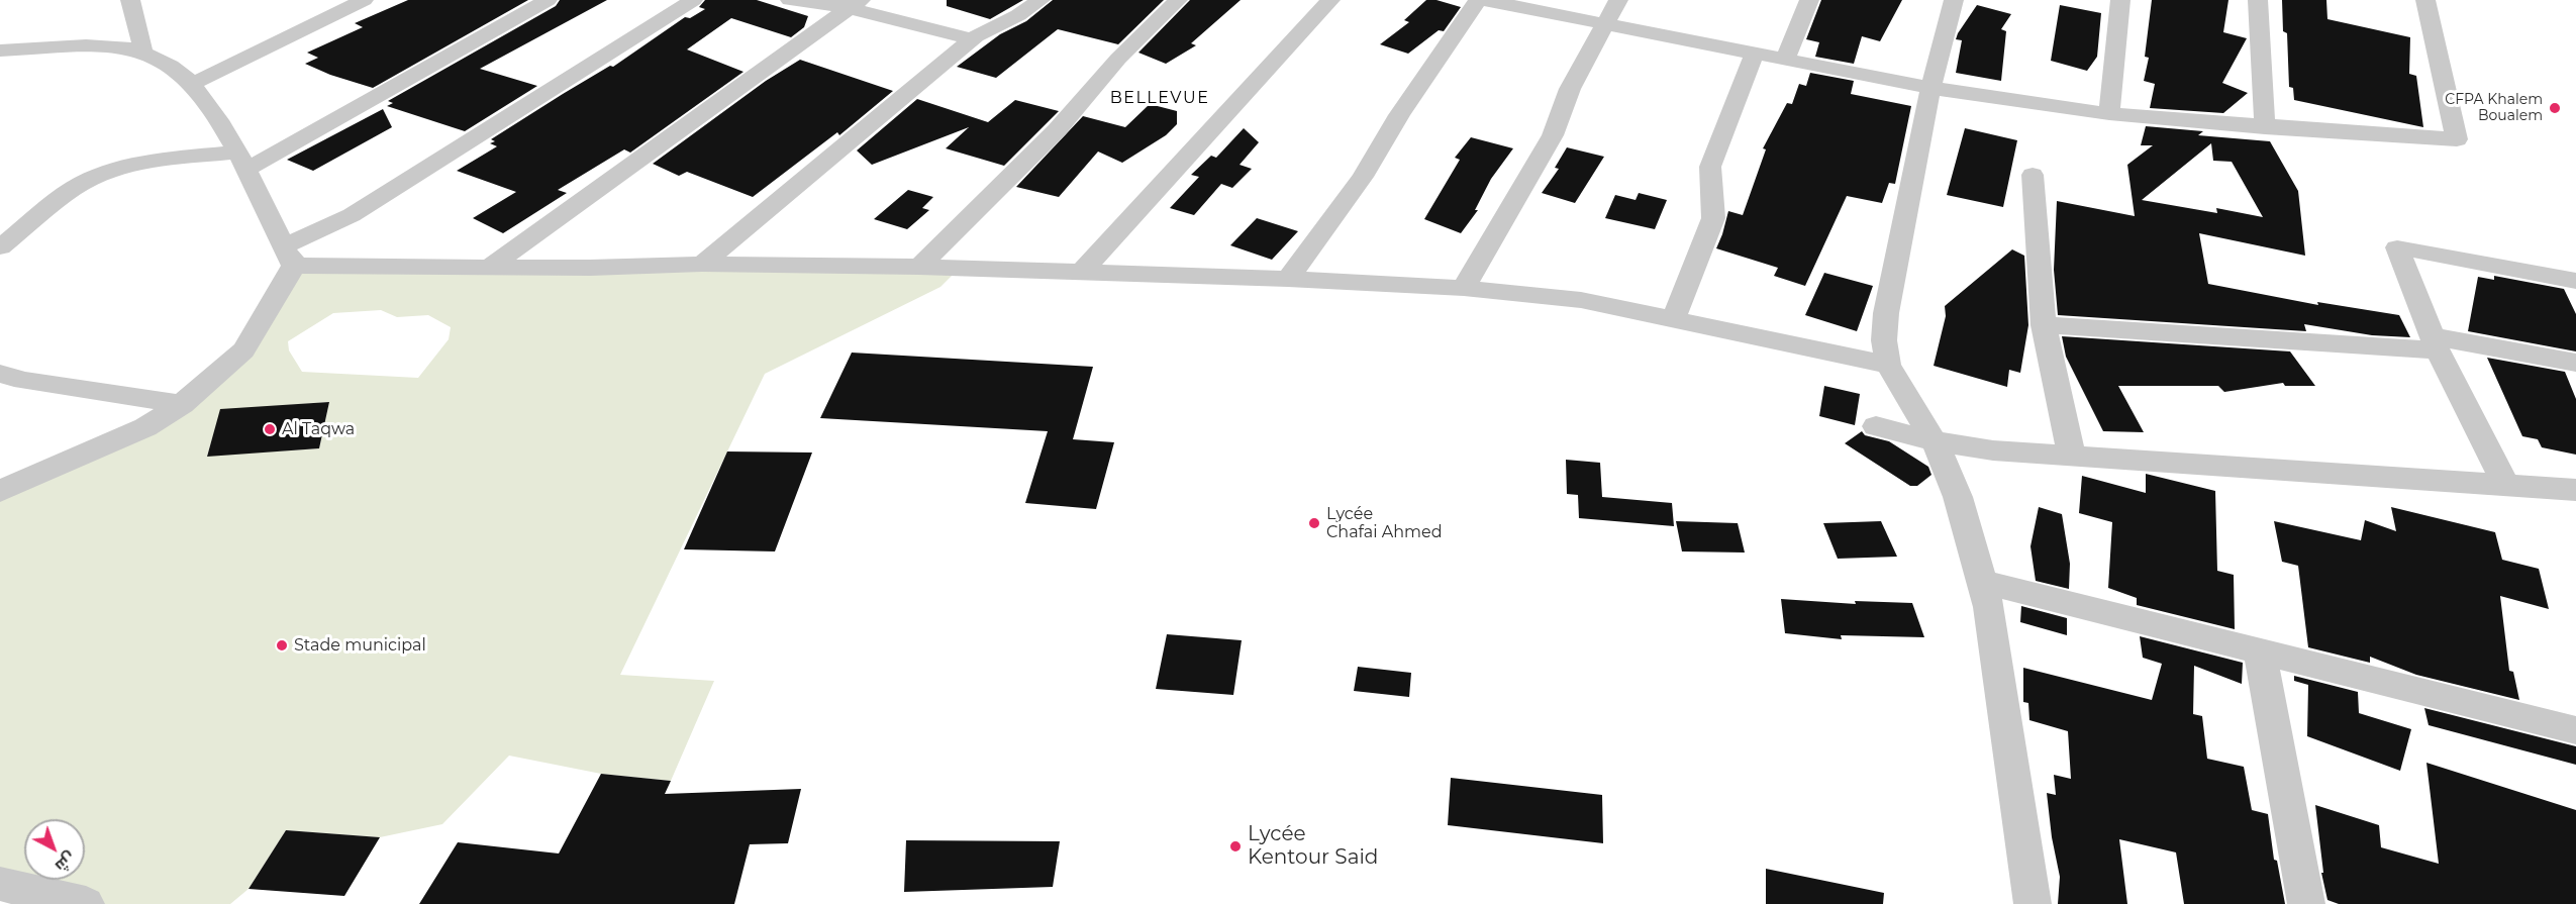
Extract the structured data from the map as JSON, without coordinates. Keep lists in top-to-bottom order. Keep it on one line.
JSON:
{"districts":["BELLEVUE"],"places":["CFPA Khalem Boualem","Al Taqwa","Lycée Chafai Ahmed","Stade municipal","Lycée Kentour Said"],"north":"bottom right"}
